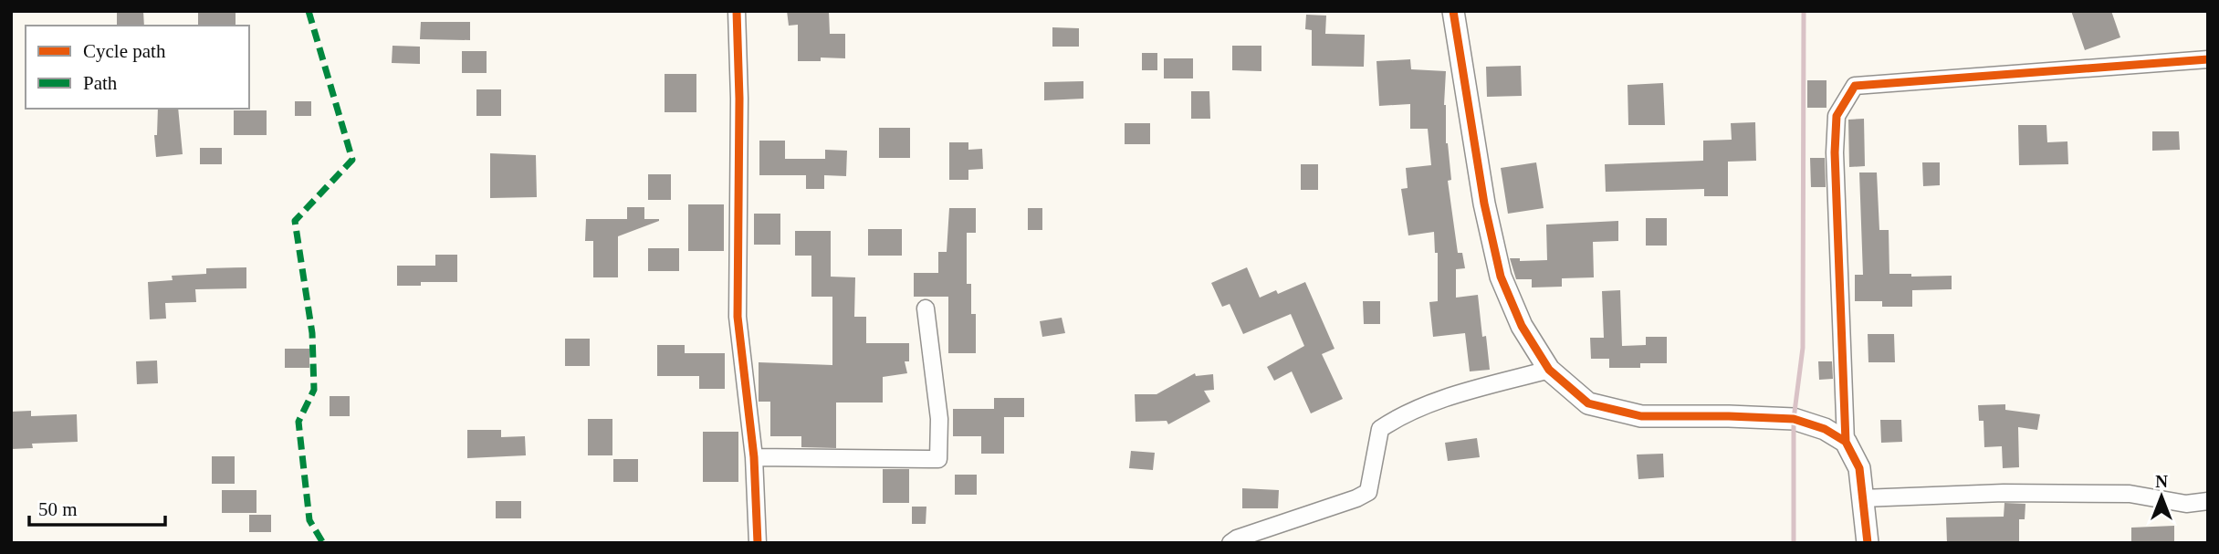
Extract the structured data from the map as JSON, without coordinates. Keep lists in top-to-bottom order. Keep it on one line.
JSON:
{"legend":["Cycle path","Path"],"scale_bar":"50 m","north":"top"}
